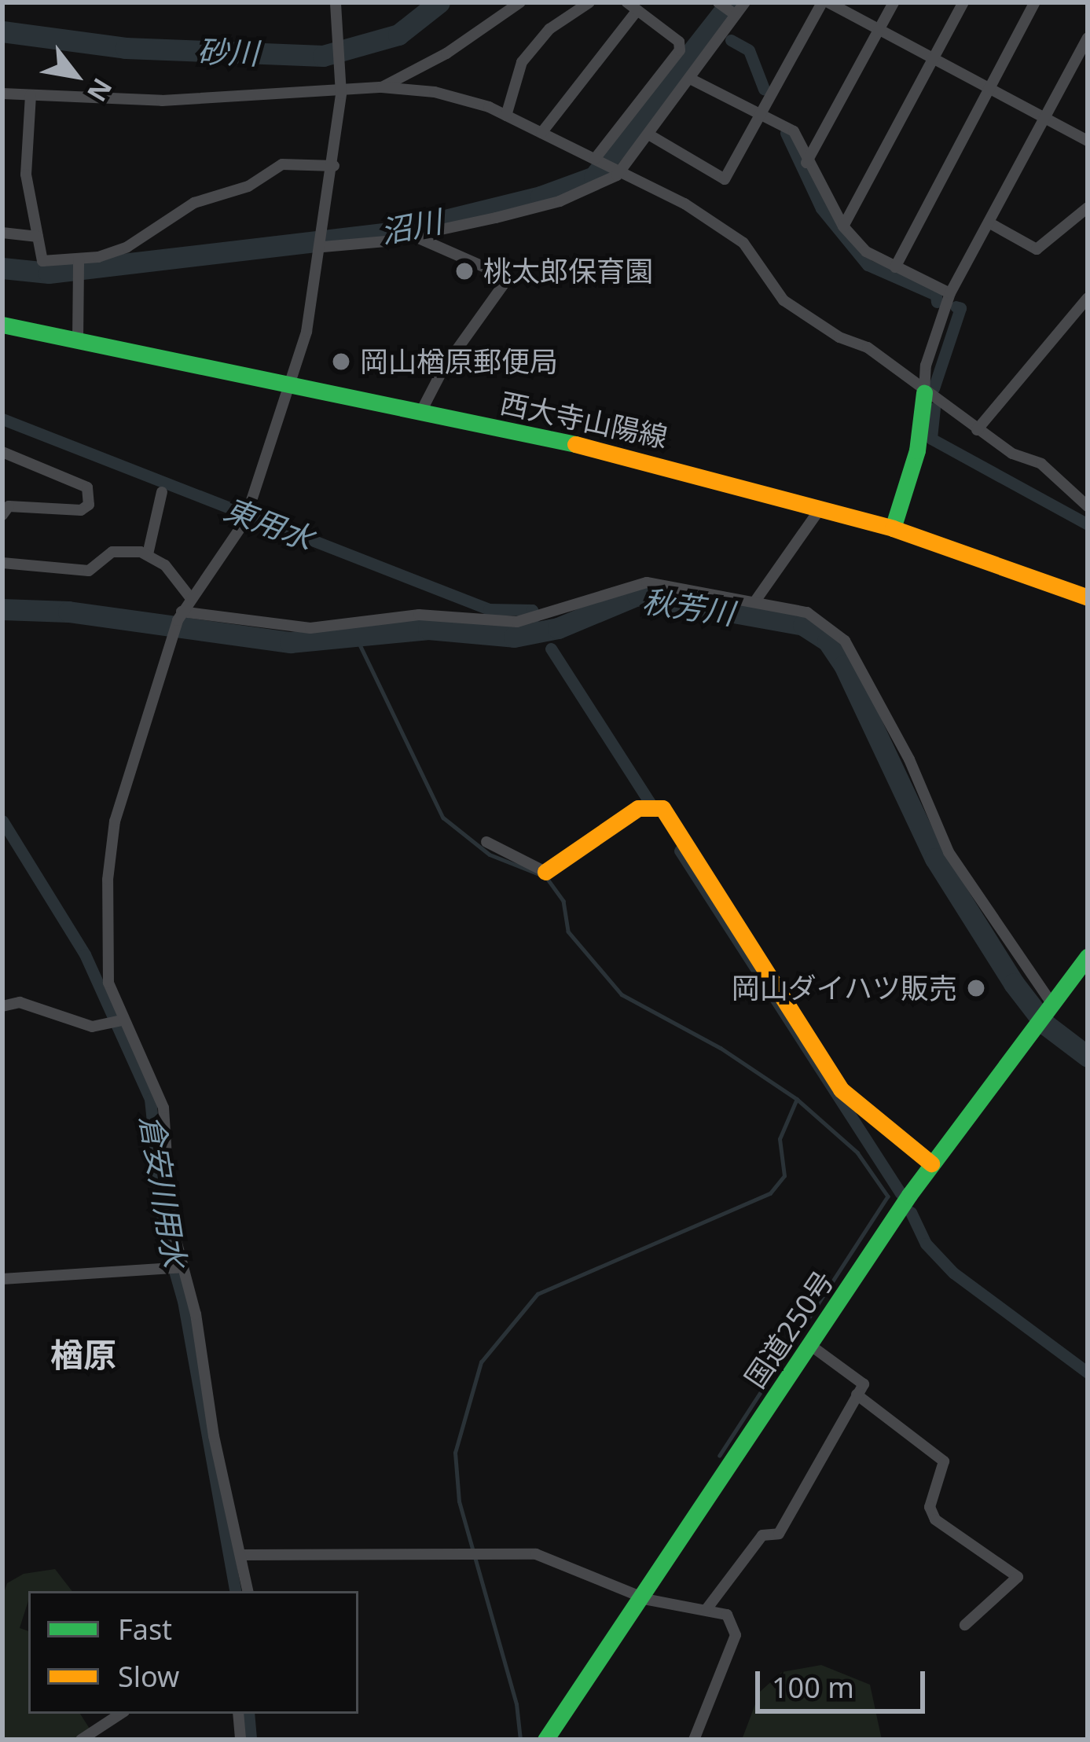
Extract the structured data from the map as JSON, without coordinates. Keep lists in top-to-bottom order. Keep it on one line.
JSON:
{"streets":{"main road":["西大寺山陽線","国道250号"]},"districts":["楢原"],"water":["砂川","沼川","東用水","秋芳川","倉安川用水"],"places":["桃太郎保育園","岡山楢原郵便局","岡山ダイハツ販売"],"legend":["Fast","Slow"],"scale_bar":"100 m","north":"bottom right"}
